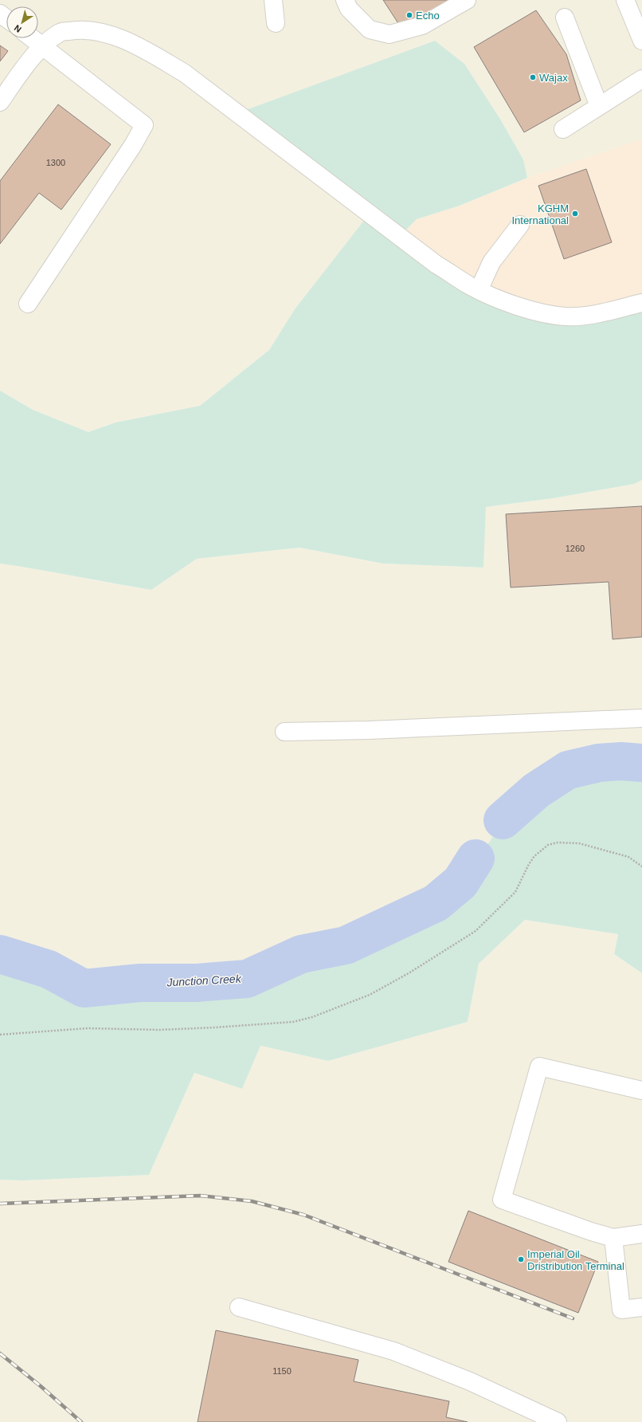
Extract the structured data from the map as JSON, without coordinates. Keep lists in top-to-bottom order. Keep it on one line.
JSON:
{"water":["Junction Creek"],"places":["Echo","Wajax","KGHM International","Imperial Oil Dristribution Terminal"],"house_numbers":["1300","1260","1150"],"north":"bottom left"}
